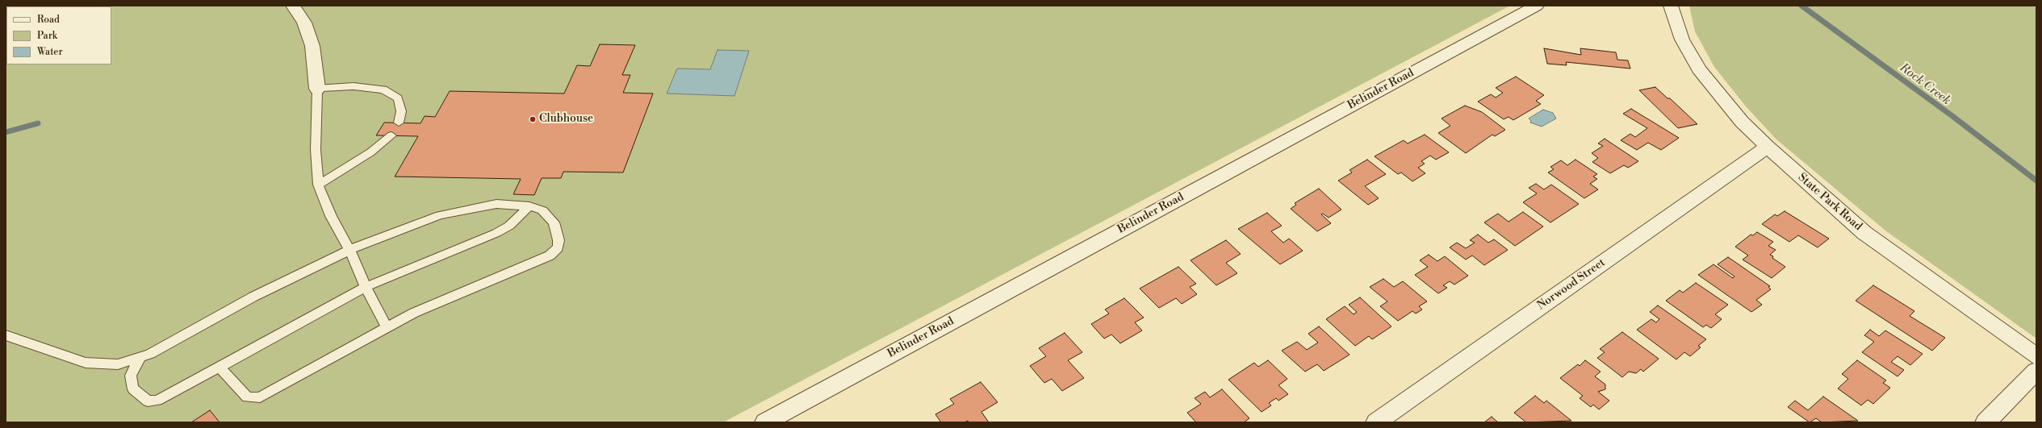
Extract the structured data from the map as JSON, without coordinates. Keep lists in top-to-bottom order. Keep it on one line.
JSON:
{"streets":{"street":["Belinder Road","State Park Road","Norwood Street"]},"crossings":[["State Park Road","Norwood Street"]],"water":["Rock Creek"],"places":["Clubhouse"],"legend":["Road","Park","Water"]}
